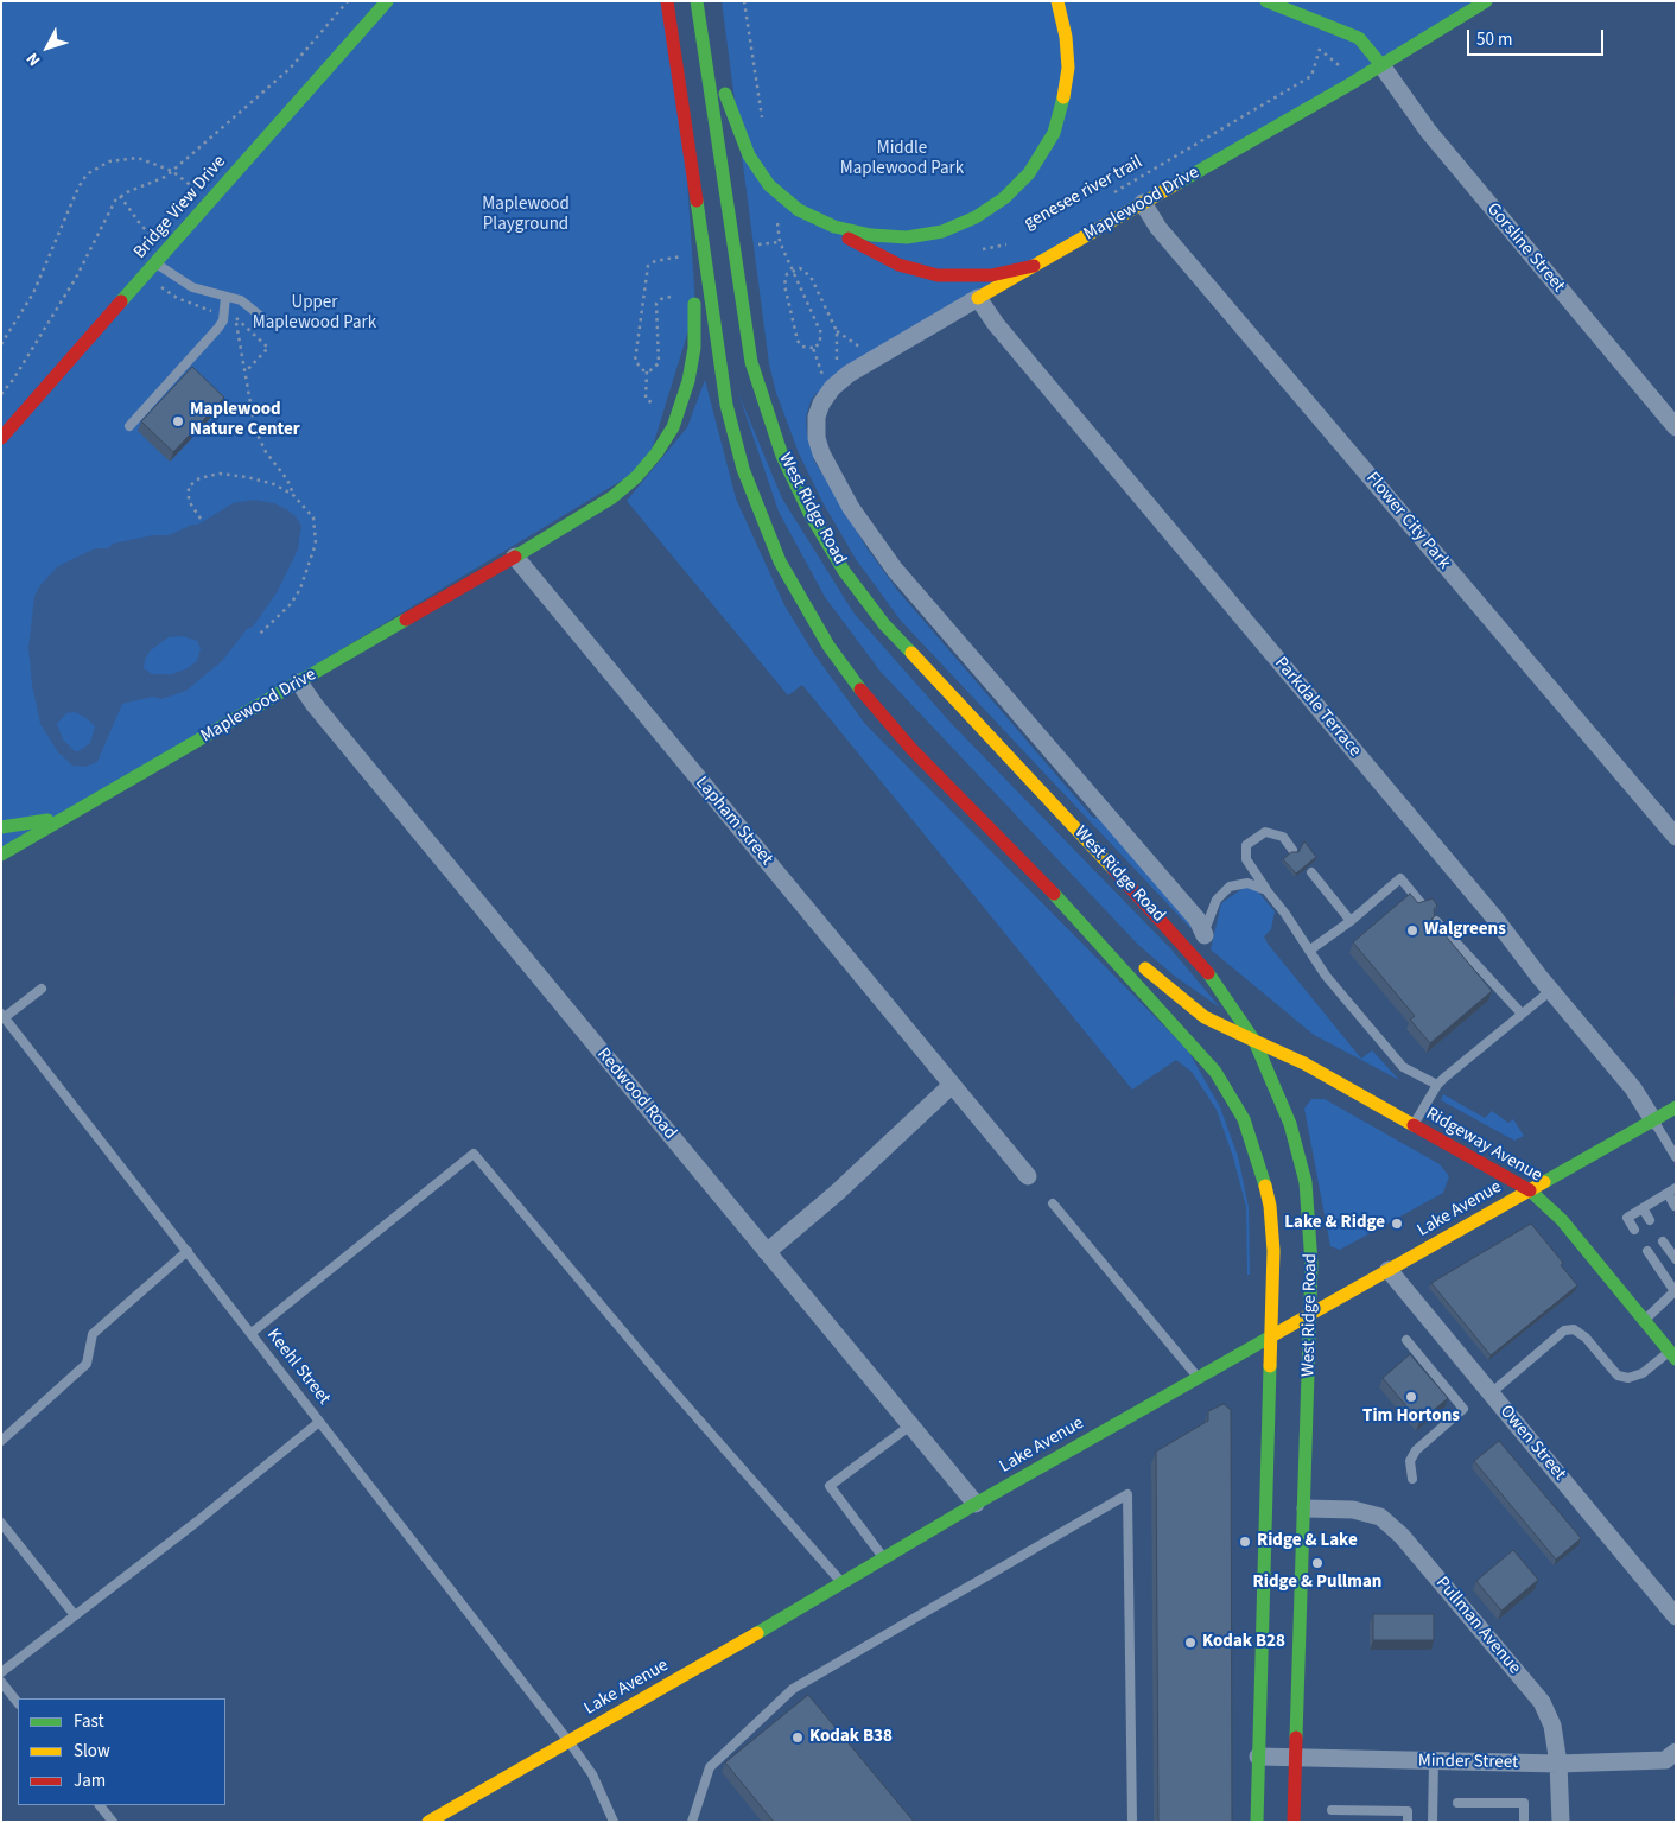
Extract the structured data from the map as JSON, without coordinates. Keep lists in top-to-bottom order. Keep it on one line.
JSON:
{"streets":{"main road":["Maplewood Drive","Bridge View Drive","West Ridge Road","Ridgeway Avenue","Lake Avenue"],"street":["Gorsline Street","Flower City Park","Parkdale Terrace","Lapham Street","Redwood Road","Owen Street","Pullman Avenue","Minder Street"],"lane":["Keehl Street"],"path":["genesee river trail"]},"crossings":[["Maplewood Drive","Gorsline Street"],["Maplewood Drive","West Ridge Road"],["Maplewood Drive","Flower City Park"],["Maplewood Drive","Parkdale Terrace"],["Maplewood Drive","Lapham Street"],["Maplewood Drive","Redwood Road"],["West Ridge Road","Ridgeway Avenue"],["West Ridge Road","Lake Avenue"],["West Ridge Road","Pullman Avenue"],["West Ridge Road","Minder Street"],["Parkdale Terrace","Lake Avenue"],["Redwood Road","Lake Avenue"],["Ridgeway Avenue","Lake Avenue"],["Lake Avenue","Keehl Street"],["Lake Avenue","Owen Street"],["Pullman Avenue","Minder Street"]],"parks":["Middle Maplewood Park","Maplewood Playground","Upper Maplewood Park"],"places":["Maplewood Nature Center","Walgreens","Lake & Ridge","Tim Hortons","Ridge & Lake","Ridge & Pullman","Kodak B28","Kodak B38"],"legend":["Fast","Slow","Jam"],"scale_bar":"50 m","north":"bottom left"}
